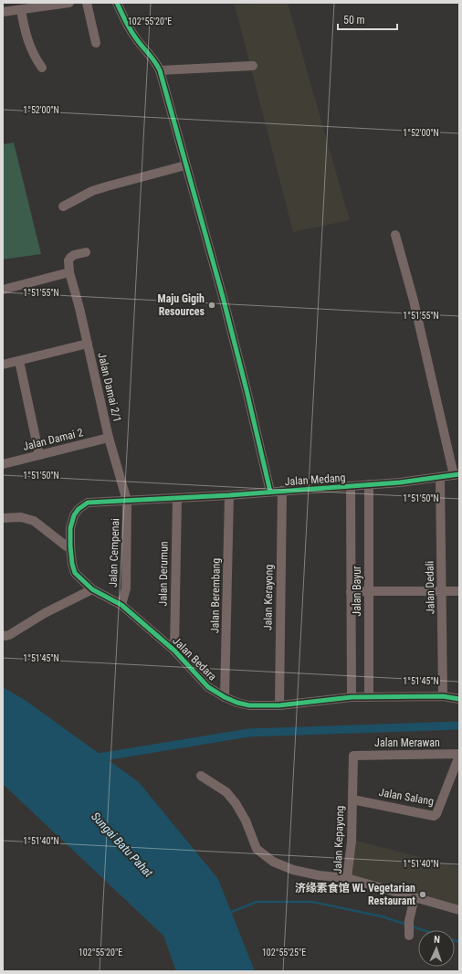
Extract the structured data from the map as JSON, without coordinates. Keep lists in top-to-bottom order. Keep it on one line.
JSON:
{"streets":{"street":["Jalan Damai 2/1","Jalan Damai 2","Jalan Medang","Jalan Cempenai","Jalan Derumun","Jalan Dedali","Jalan Bayur","Jalan Berembang","Jalan Kerayong","Jalan Bedara","Jalan Merawan","Jalan Salang","Jalan Kepayong"]},"crossings":[["Jalan Damai 2/1","Jalan Damai 2"],["Jalan Damai 2/1","Jalan Medang"],["Jalan Damai 2/1","Jalan Cempenai"],["Jalan Damai 2/1","Jalan Bedara"],["Jalan Medang","Jalan Cempenai"],["Jalan Medang","Jalan Derumun"],["Jalan Medang","Jalan Dedali"],["Jalan Medang","Jalan Bayur"],["Jalan Medang","Jalan Berembang"],["Jalan Medang","Jalan Kerayong"],["Jalan Medang","Jalan Bedara"],["Jalan Cempenai","Jalan Bedara"],["Jalan Derumun","Jalan Bedara"],["Jalan Dedali","Jalan Bedara"],["Jalan Bayur","Jalan Bedara"],["Jalan Berembang","Jalan Bedara"],["Jalan Kerayong","Jalan Bedara"],["Jalan Merawan","Jalan Salang"],["Jalan Merawan","Jalan Kepayong"],["Jalan Salang","Jalan Kepayong"]],"water":["Sungai Batu Pahat"],"places":["Maju Gigih Resources","济缘素食馆 WL Vegetarian Restaurant"],"scale_bar":"50 m","north":"top","coordinates":["102°55'20\"E","1°52'00\"N","1°51'55\"N","1°51'50\"N","1°51'45\"N","1°51'40\"N","102°55'25\"E"]}
